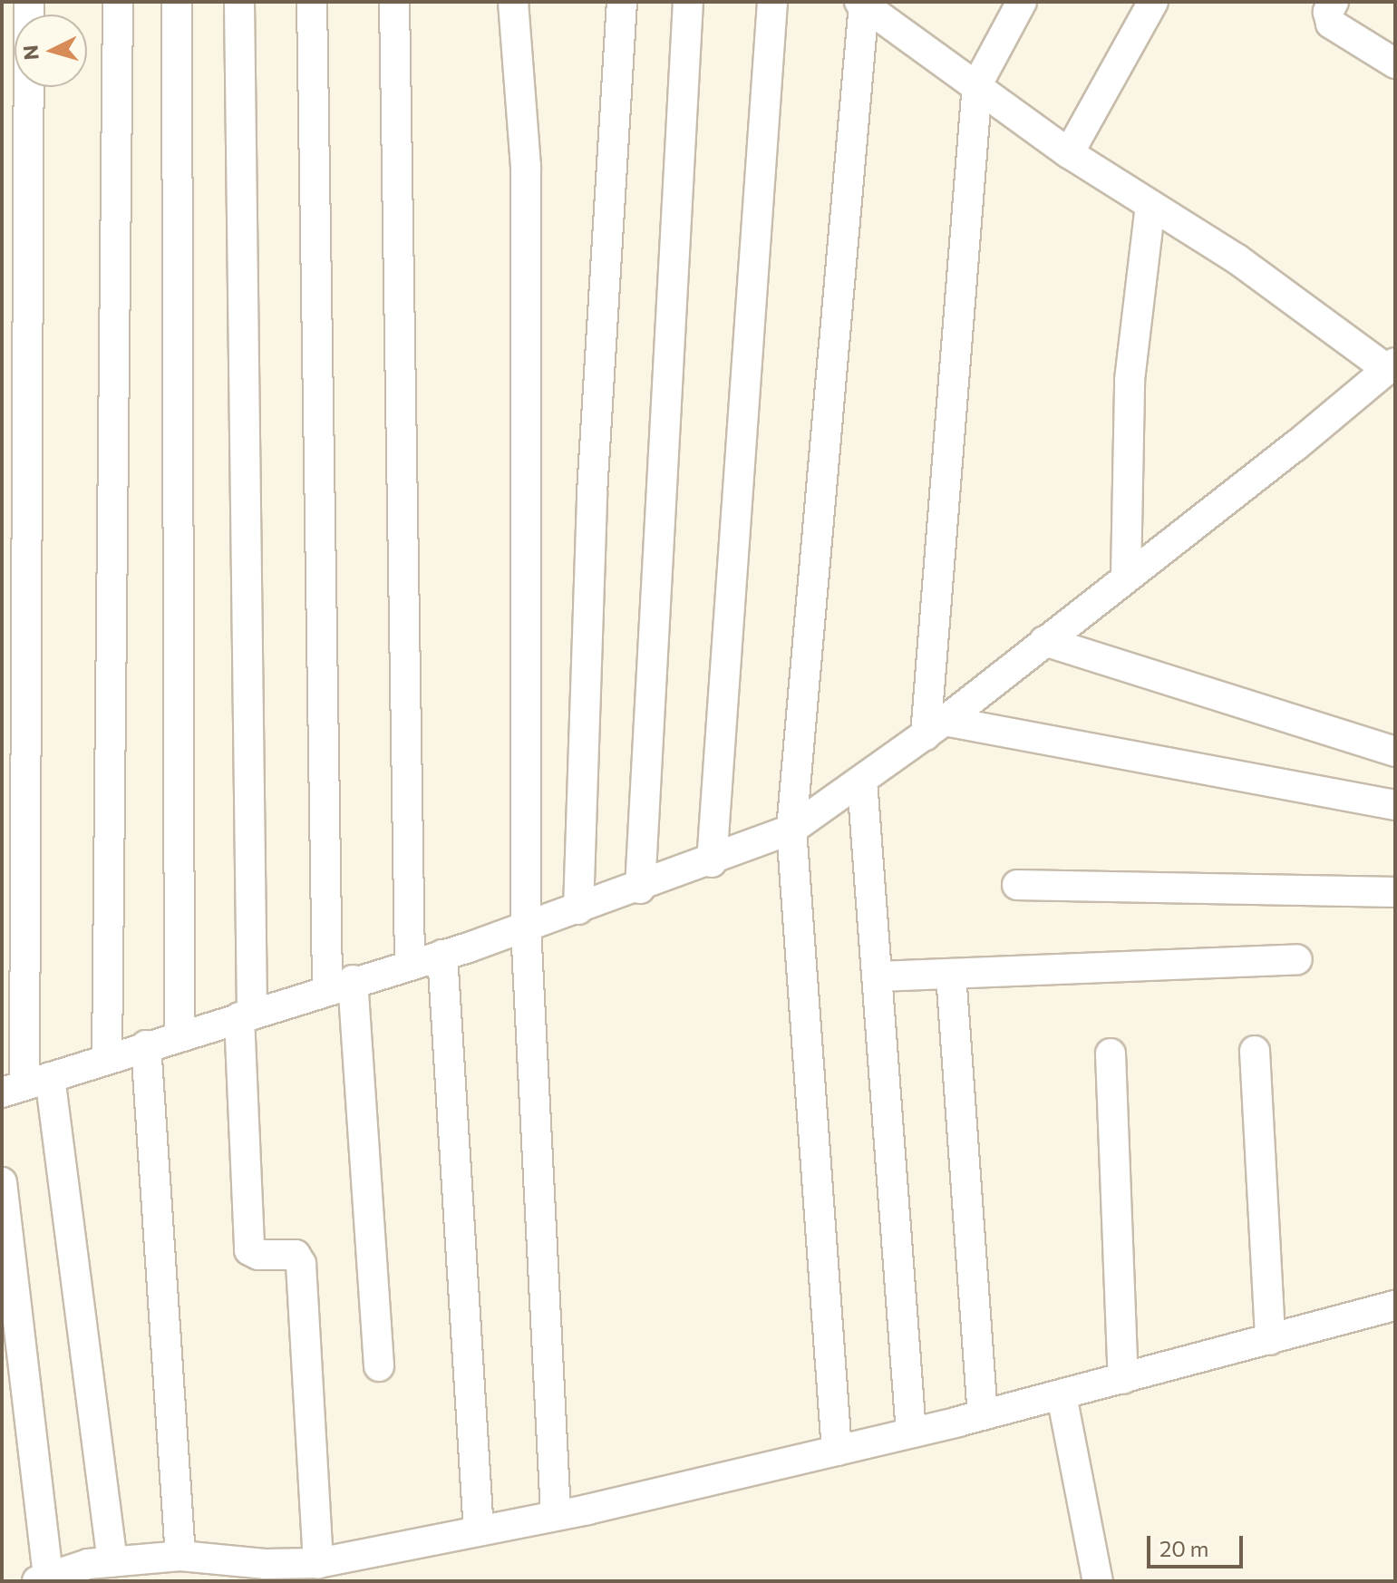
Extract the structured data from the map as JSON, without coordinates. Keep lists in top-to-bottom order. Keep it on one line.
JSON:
{"scale_bar":"20 m","north":"left"}
